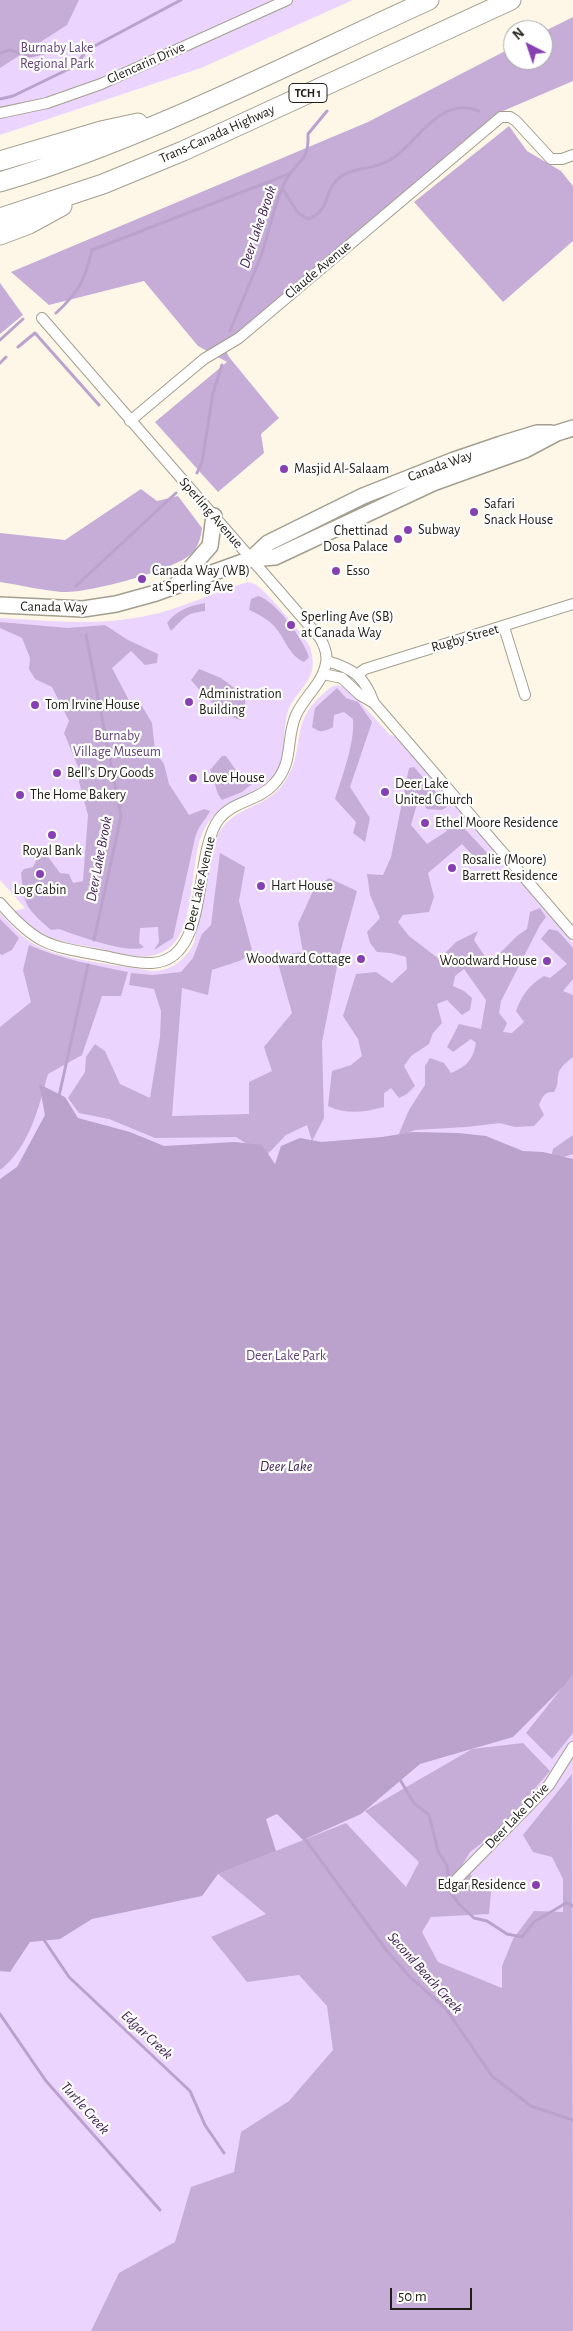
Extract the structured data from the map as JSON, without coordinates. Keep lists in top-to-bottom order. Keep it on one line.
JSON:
{"streets":{"highway":["TCH 1","Trans-Canada Highway"],"main road":["Canada Way"],"street":["Glencarin Drive","Claude Avenue","Sperling Avenue","Rugby Street","Deer Lake Avenue","Deer Lake Drive"]},"crossings":[["Claude Avenue","Sperling Avenue"],["Canada Way","Sperling Avenue"],["Sperling Avenue","Deer Lake Avenue"]],"water":["Deer Lake Brook","Deer Lake","Second Beach Creek","Edgar Creek","Turtle Creek"],"parks":["Burnaby Lake Regional Park","Burnaby Village Museum","Deer Lake Park"],"places":["Masjid Al-Salaam","Safari Snack House","Subway","Chettinad Dosa Palace","Esso","Canada Way (WB) at Sperling Ave","Sperling Ave (SB) at Canada Way","Administration Building","Tom Irvine House","Bell’s Dry Goods","Love House","Deer Lake United Church","The Home Bakery","Ethel Moore Residence","Royal Bank","Rosalie (Moore) Barrett Residence","Log Cabin","Hart House","Woodward Cottage","Woodward House","Edgar Residence"],"scale_bar":"50 m","north":"top left"}
